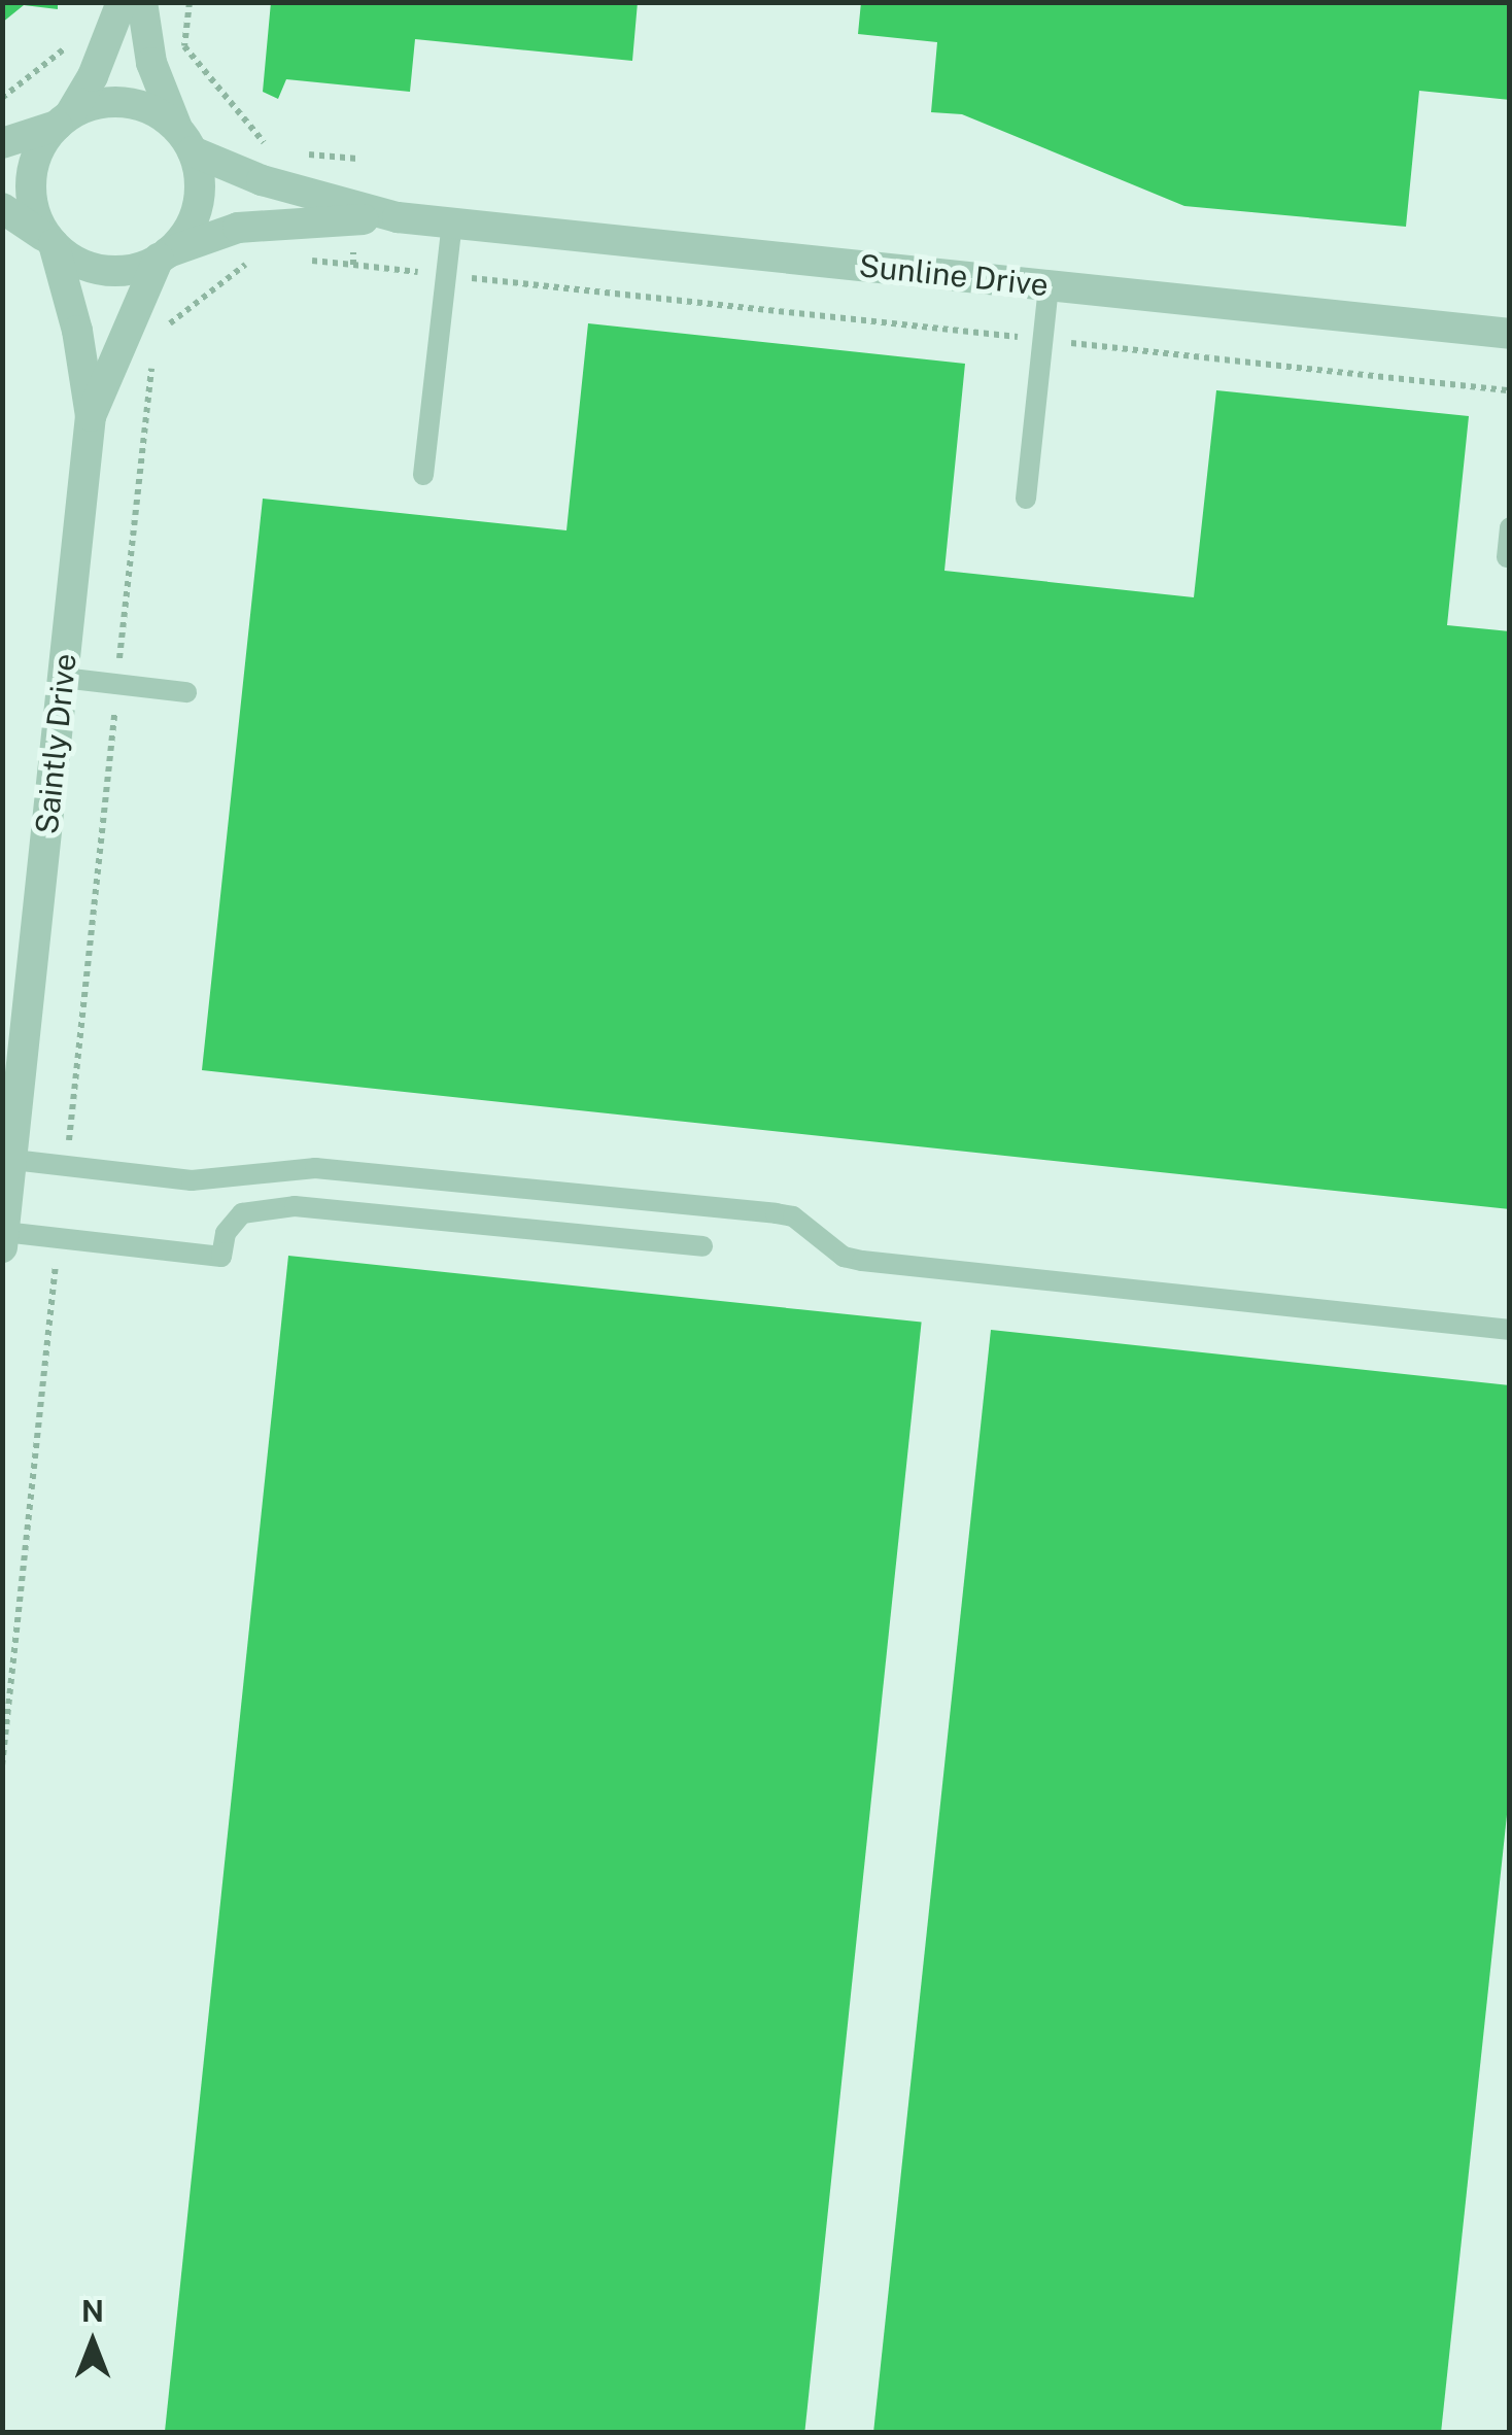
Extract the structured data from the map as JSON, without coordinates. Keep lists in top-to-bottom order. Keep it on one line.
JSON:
{"streets":{"street":["Sunline Drive","Saintly Drive"]},"crossings":[["Sunline Drive","Saintly Drive"]],"north":"top"}
